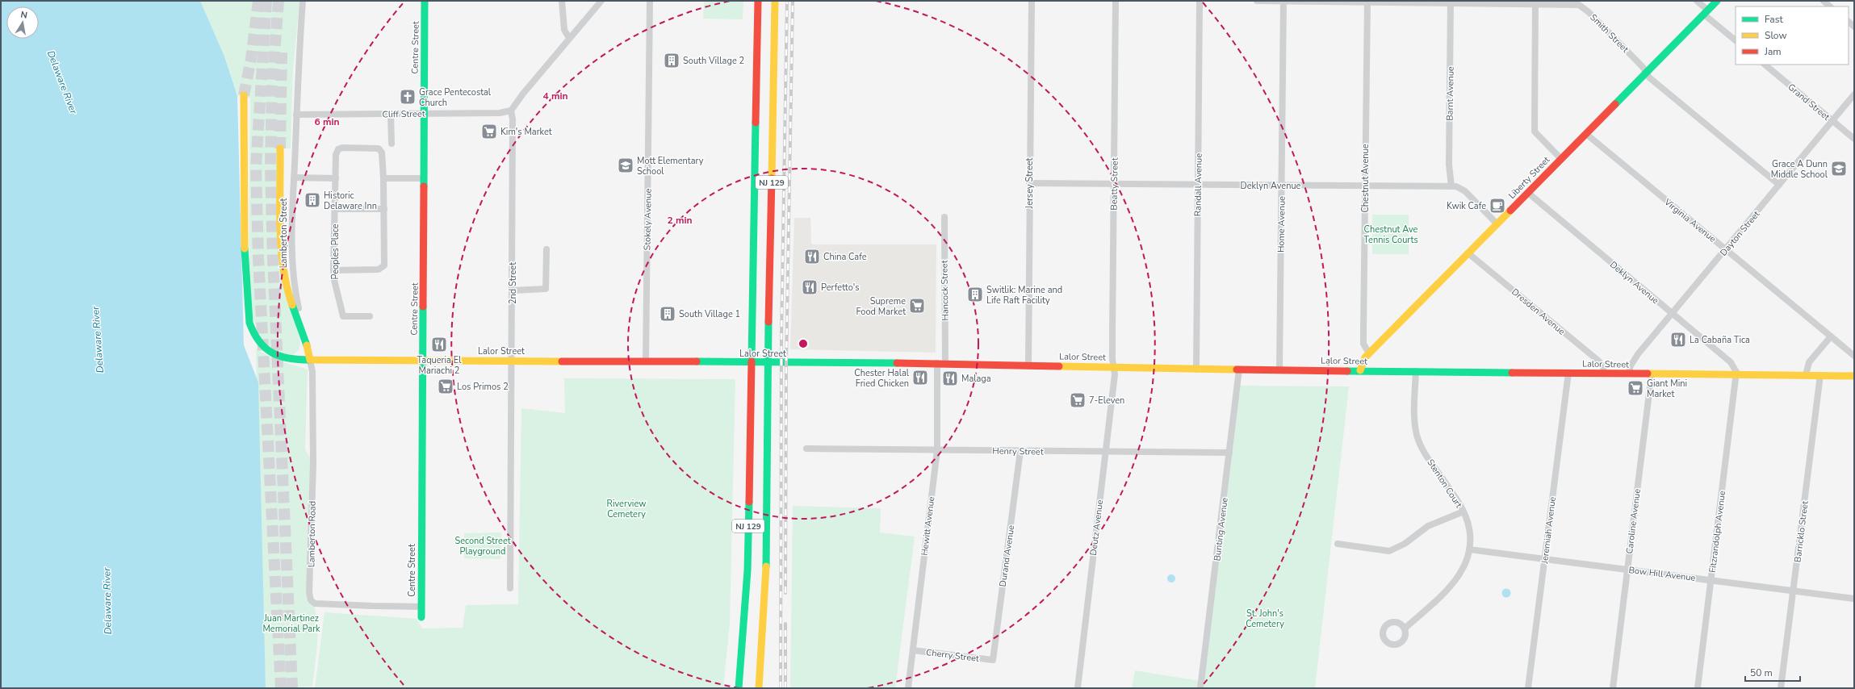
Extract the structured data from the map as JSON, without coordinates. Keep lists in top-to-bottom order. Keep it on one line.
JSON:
{"streets":{"main road":["Centre Street","Liberty Street","NJ 129","Lamberton Street","Lalor Street"],"street":["Smith Street","Barnt Avenue","Grand Street","Cliff Street","Chestnut Avenue","Jersey Street","Beatty Street","Randall Avenue","Deklyn Avenue","Stokely Avenue","Virginia Avenue","Home Avenue","Dayton Street","Peoples Place","2nd Street","Hancock Street","Dresden Avenue","Henry Street","Stenton Court","Caroline Avenue","Hewitt Avenue","Deutz Avenue","Bunting Avenue","Jeremiah Avenue","Fitzrandolph Avenue","Barricklo Street","Lamberton Road","Durand Avenue","Bow Hill Avenue","Cherry Street"]},"crossings":[["Smith Street","Barnt Avenue"],["Smith Street","Liberty Street"],["Smith Street","Chestnut Avenue"],["Smith Street","Home Avenue"],["Smith Street","Dayton Street"],["Centre Street","Cliff Street"],["Centre Street","Lalor Street"],["Centre Street","Lamberton Road"],["Barnt Avenue","Deklyn Avenue"],["Grand Street","Dayton Street"],["Cliff Street","Lamberton Street"],["Cliff Street","2nd Street"],["Liberty Street","Chestnut Avenue"],["Liberty Street","Deklyn Avenue"],["Liberty Street","Virginia Avenue"],["Liberty Street","Dresden Avenue"],["Liberty Street","Lalor Street"],["Chestnut Avenue","Deklyn Avenue"],["NJ 129","Lalor Street"],["Jersey Street","Deklyn Avenue"],["Jersey Street","Lalor Street"],["Beatty Street","Deklyn Avenue"],["Beatty Street","Lalor Street"],["Beatty Street","Deutz Avenue"],["Randall Avenue","Deklyn Avenue"],["Randall Avenue","Lalor Street"],["Deklyn Avenue","Home Avenue"],["Deklyn Avenue","Dayton Street"],["Deklyn Avenue","Lalor Street"],["Deklyn Avenue","Fitzrandolph Avenue"],["Stokely Avenue","Lalor Street"],["Virginia Avenue","Dayton Street"],["Home Avenue","Lalor Street"],["Lamberton Street","Lalor Street"],["Lamberton Street","Lamberton Road"],["Dayton Street","Lalor Street"],["2nd Street","Lalor Street"],["Hancock Street","Lalor Street"],["Dresden Avenue","Lalor Street"],["Lalor Street","Stenton Court"],["Lalor Street","Caroline Avenue"],["Lalor Street","Hewitt Avenue"],["Lalor Street","Deutz Avenue"],["Lalor Street","Bunting Avenue"],["Lalor Street","Jeremiah Avenue"],["Lalor Street","Fitzrandolph Avenue"],["Lalor Street","Barricklo Street"],["Henry Street","Hewitt Avenue"],["Henry Street","Deutz Avenue"],["Henry Street","Bunting Avenue"],["Henry Street","Durand Avenue"],["Stenton Court","Bow Hill Avenue"],["Caroline Avenue","Bow Hill Avenue"],["Hewitt Avenue","Cherry Street"],["Jeremiah Avenue","Bow Hill Avenue"],["Fitzrandolph Avenue","Bow Hill Avenue"],["Barricklo Street","Bow Hill Avenue"],["Durand Avenue","Cherry Street"]],"water":["Delaware River"],"parks":["Chestnut Ave Tennis Courts","Riverview Cemetery","Second Street Playground","St. John's Cemetery","Juan Martinez Memorial Park"],"places":{"building":["South Village 2","Historic Delaware Inn","Switlik: Marine and Life Raft Facility","South Village 1"],"church":["Grace Pentecostal Church"],"supermarket":["Kim's Market","Supreme Food Market","Los Primos 2","Giant Mini Market","7-Eleven"],"school or university":["Mott Elementary School","Grace A Dunn Middle School"],"cafe":["Kwik Cafe"],"restaurant":["China Cafe","Perfetto's","La Cabaña Tica","Taqueria El Mariachi 2","Chester Halal Fried Chicken","Malaga"]},"legend":["Fast","Slow","Jam"],"scale_bar":"50 m","north":"top","rings":["4 min","6 min","2 min"]}
